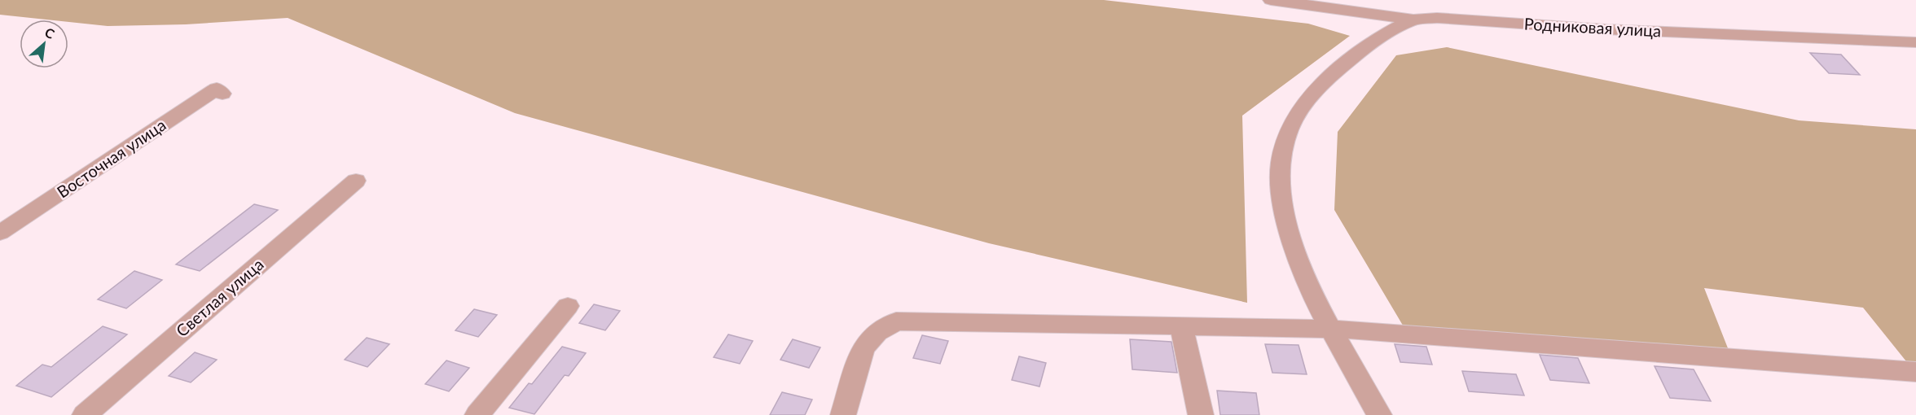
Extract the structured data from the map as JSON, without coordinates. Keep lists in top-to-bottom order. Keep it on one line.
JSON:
{"streets":{"street":["Родниковая улица","Восточная улица","Светлая улица"]},"north":"top right"}
